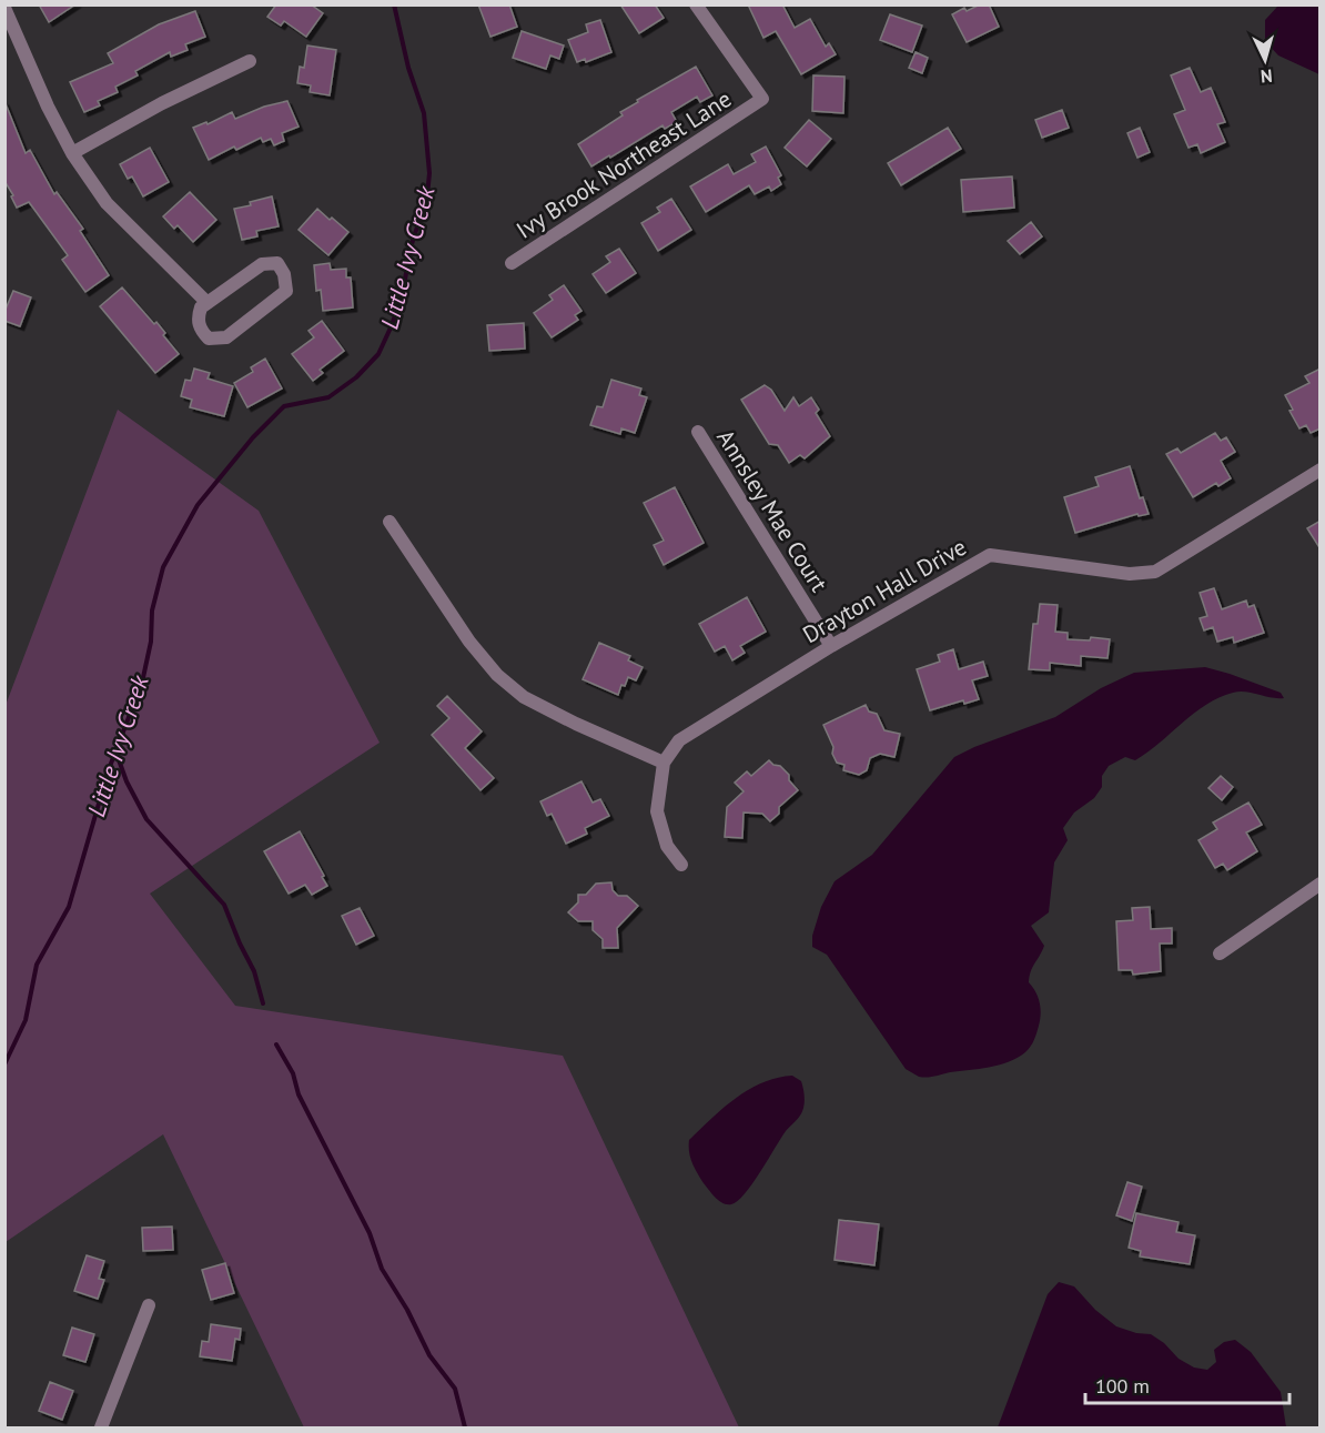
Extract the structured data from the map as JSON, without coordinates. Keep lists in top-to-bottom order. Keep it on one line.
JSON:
{"streets":{"street":["Ivy Brook Northeast Lane","Annsley Mae Court","Drayton Hall Drive"]},"crossings":[["Annsley Mae Court","Drayton Hall Drive"]],"water":["Little Ivy Creek"],"scale_bar":"100 m","north":"bottom"}
